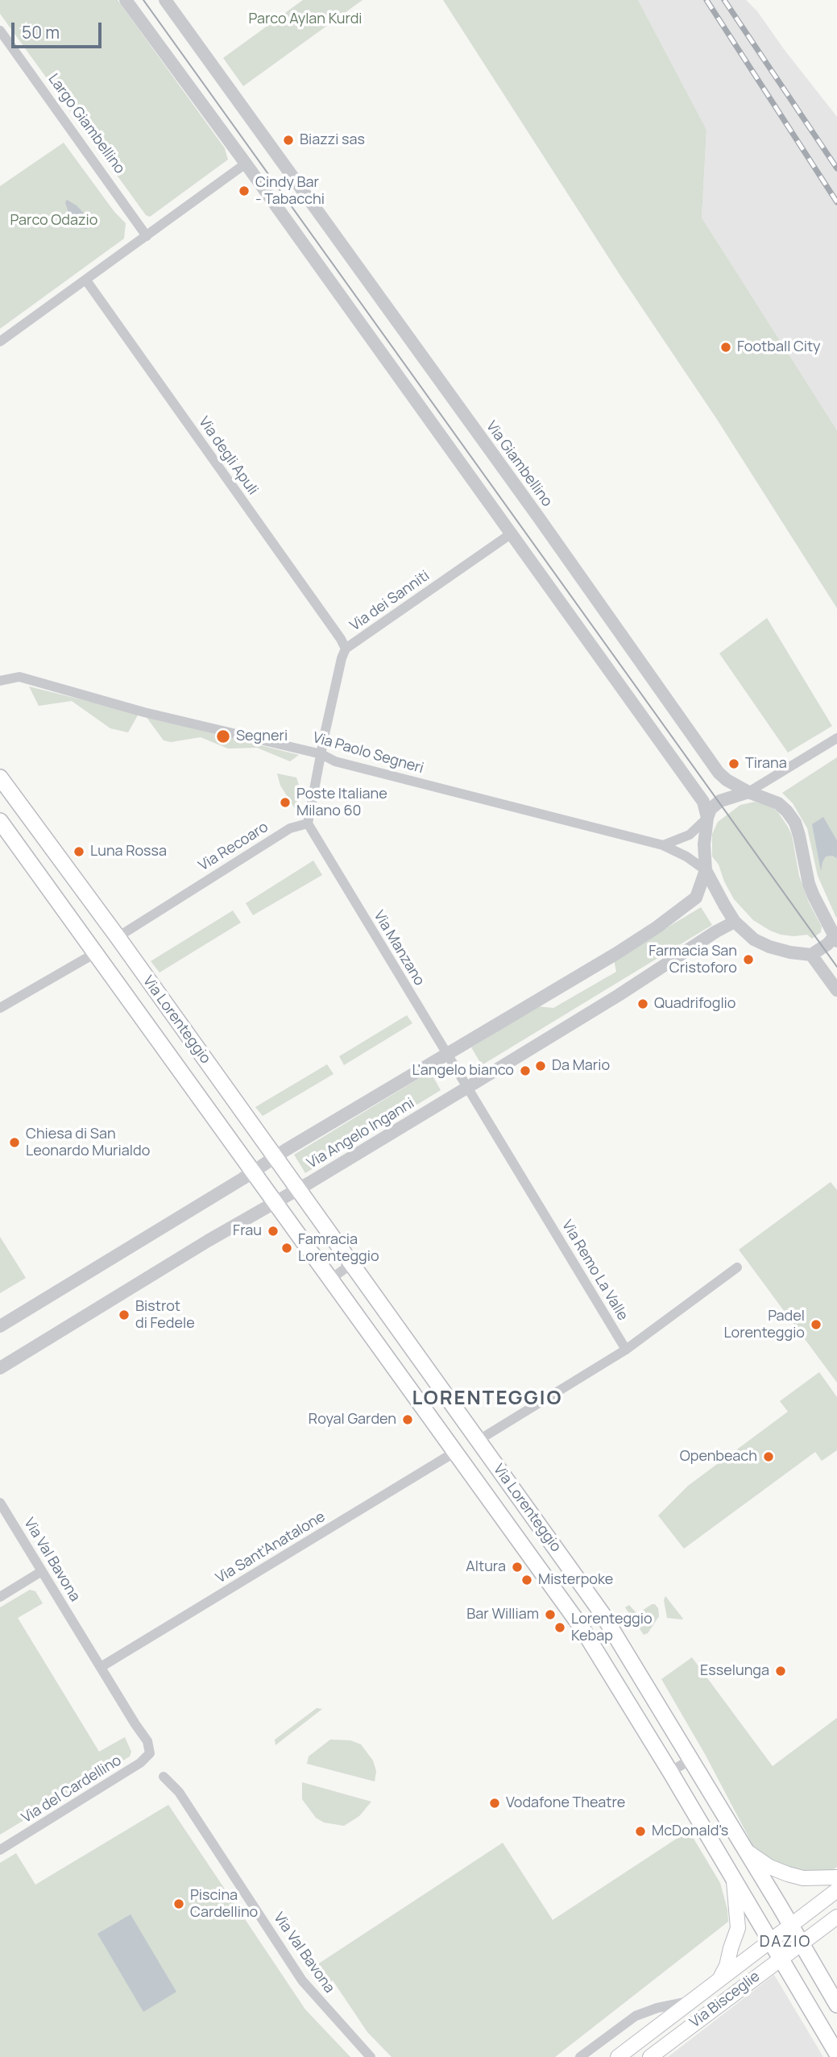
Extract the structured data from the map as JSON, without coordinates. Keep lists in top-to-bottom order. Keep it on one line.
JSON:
{"streets":{"main road":["Via Lorenteggio","Via Bisceglie"],"street":["Largo Giambellino","Via degli Apuli","Via Giambellino","Via dei Sanniti","Via Paolo Segneri","Via Recoaro","Via Manzano","Via Angelo Inganni","Via Remo La Valle","Via Sant'Anatalone","Via Val Bavona","Via del Cardellino"]},"crossings":[["Via degli Apuli","Via dei Sanniti"],["Via dei Sanniti","Via Paolo Segneri"],["Via Paolo Segneri","Via Angelo Inganni"],["Via Recoaro","Via Manzano"],["Via Recoaro","Via Lorenteggio"],["Via Manzano","Via Angelo Inganni"],["Via Manzano","Via Remo La Valle"],["Via Lorenteggio","Via Angelo Inganni"],["Via Lorenteggio","Via Sant'Anatalone"],["Via Lorenteggio","Via Bisceglie"],["Via Angelo Inganni","Via Remo La Valle"],["Via Sant'Anatalone","Via Val Bavona"],["Via Val Bavona","Via del Cardellino"]],"districts":["LORENTEGGIO","DAZIO"],"parks":["Parco Aylan Kurdi","Parco Odazio"],"places":["Biazzi sas","Cindy Bar - Tabacchi","Football City","Segneri","Tirana","Poste Italiane Milano 60","Luna Rossa","Farmacia San Cristoforo","Quadrifoglio","Da Mario","L'angelo bianco","Chiesa di San Leonardo Murialdo","Frau","Famracia Lorenteggio","Bistrot di Fedele","Padel Lorenteggio","Royal Garden","Openbeach","Altura","Misterpoke","Bar William","Lorenteggio Kebap","Esselunga","Vodafone Theatre","McDonald's","Piscina Cardellino"],"scale_bar":"50 m"}
